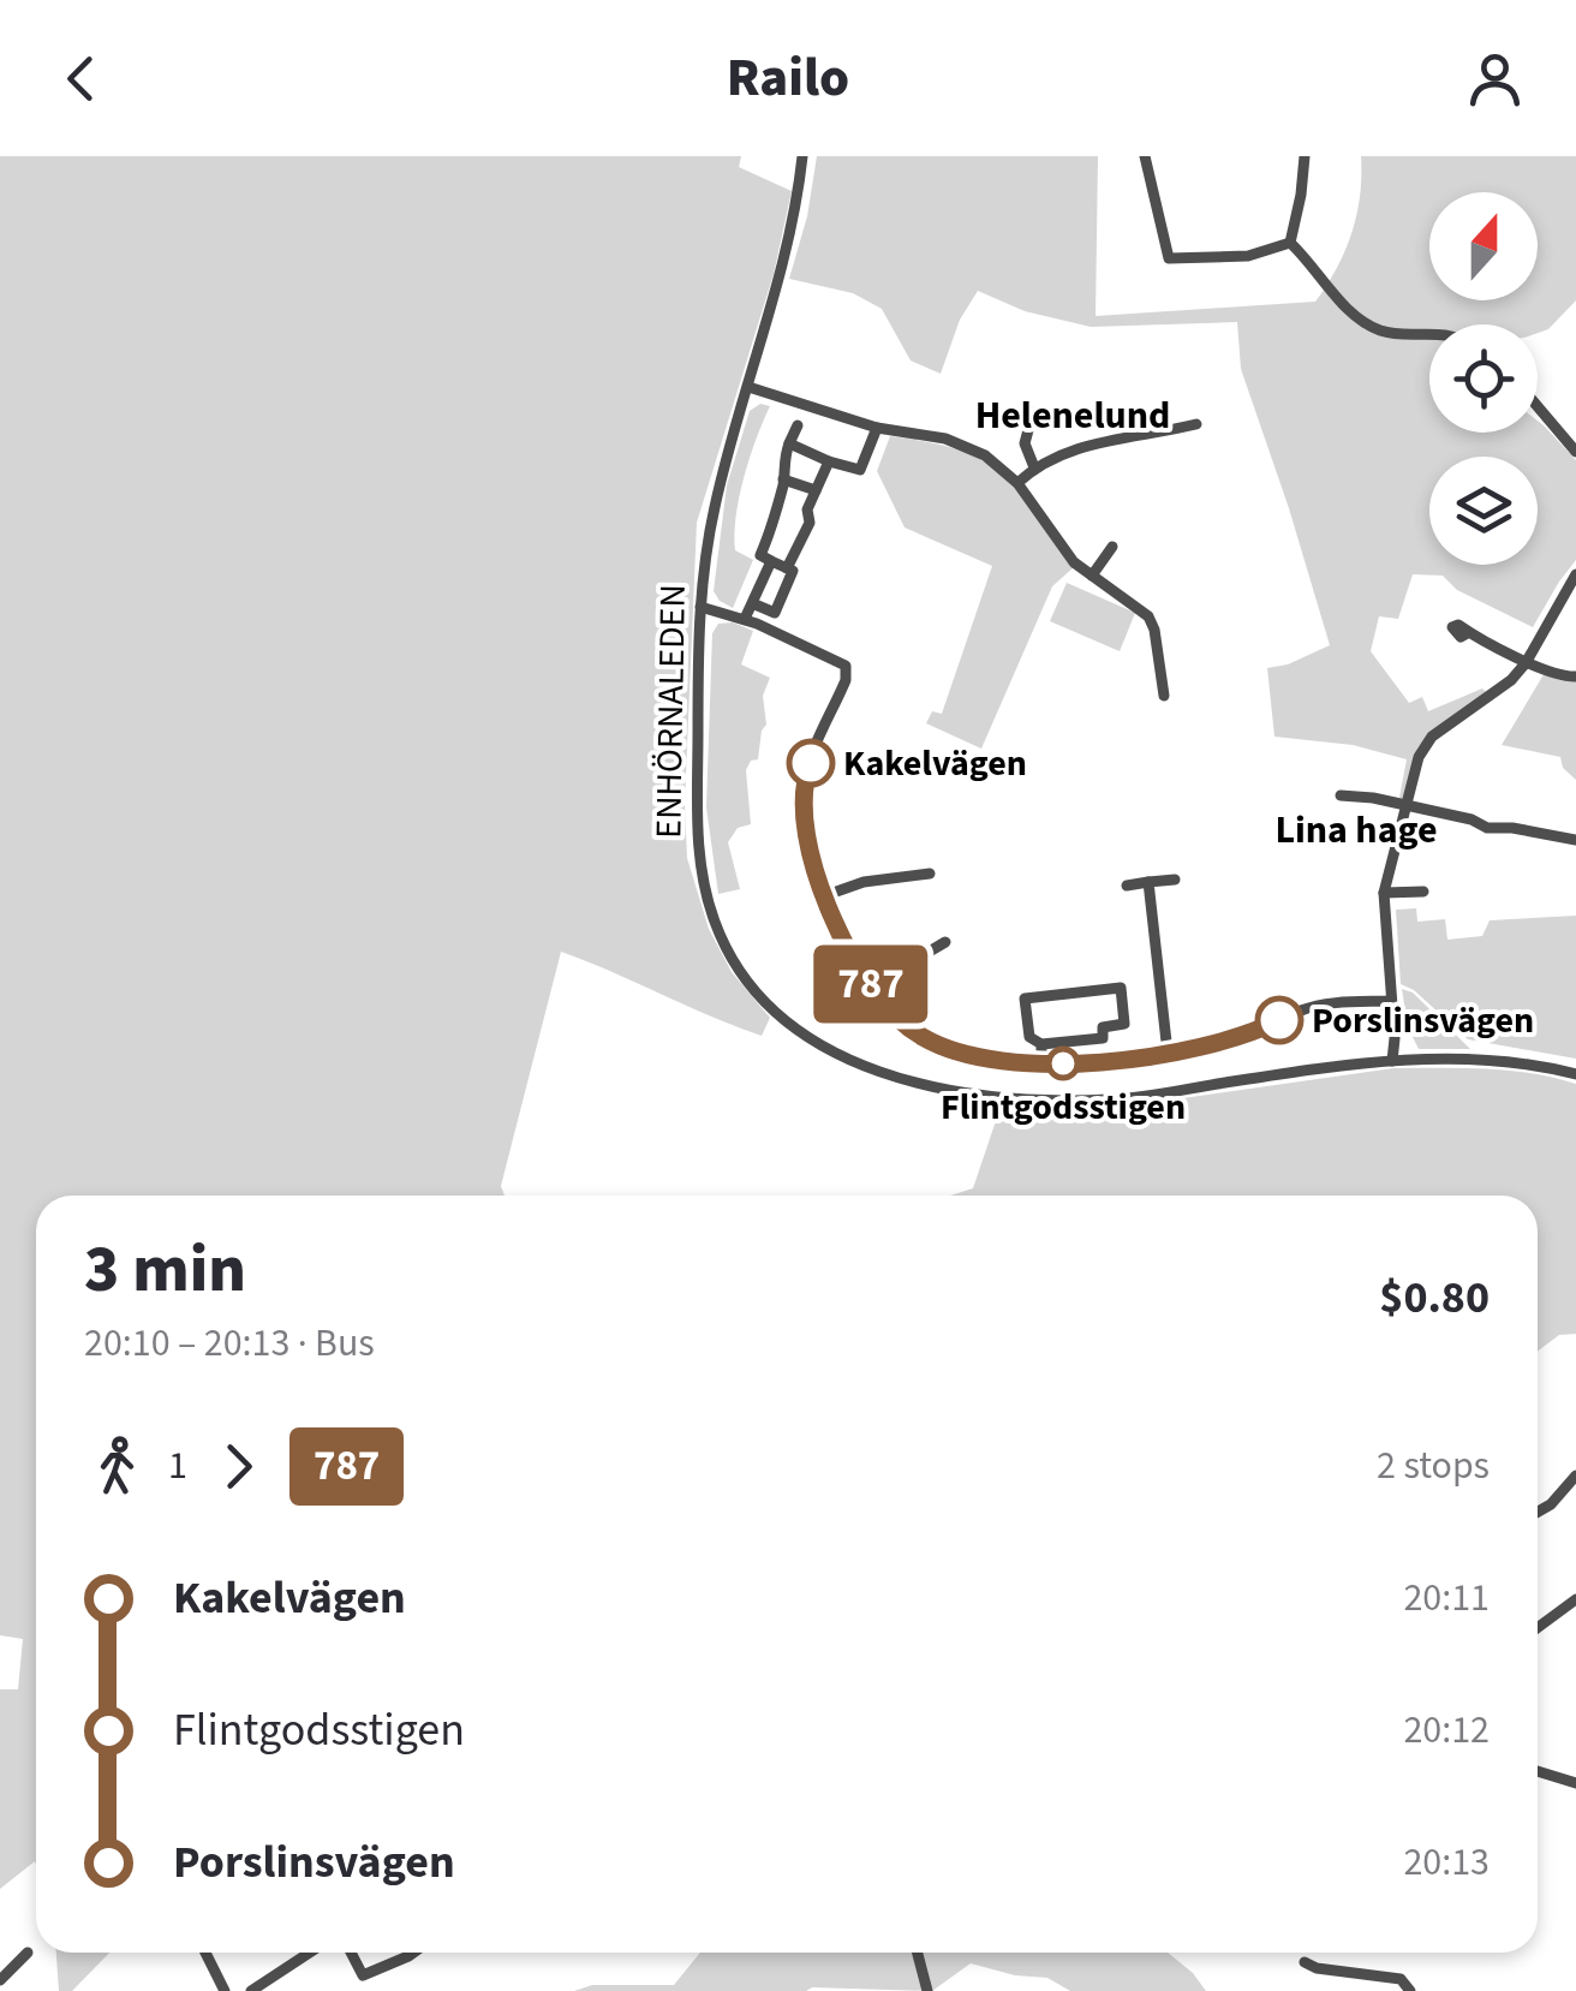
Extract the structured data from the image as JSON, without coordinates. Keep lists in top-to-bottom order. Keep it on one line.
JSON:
{"streets":{"street":["ENHÖRNALEDEN"]},"districts":["Helenelund","Lina hage"],"places":["Kakelvägen","Porslinsvägen","Flintgodsstigen"],"lines":["bus line 787"],"north":"top","page":{"header":"Railo","on_map":"787","heading":["3 min","20:10 – 20:13 · Bus","$0.80"],"legs":["1","787","2 stops"],"list":[{"name":"Kakelvägen","value":"20:11"},{"name":"Flintgodsstigen","value":"20:12"},{"name":"Porslinsvägen","value":"20:13"}]}}
